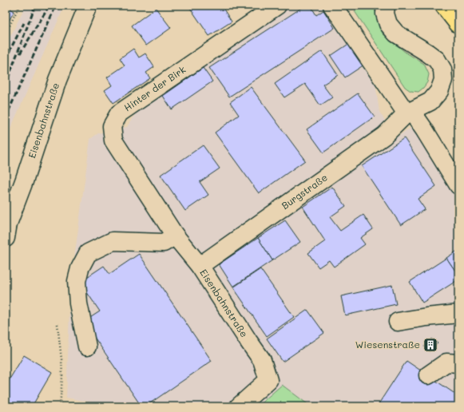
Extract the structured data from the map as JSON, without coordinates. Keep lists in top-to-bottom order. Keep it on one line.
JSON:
{"streets":{"street":["Hinter der Birk","Eisenbahnstraße","Burgstraße"]},"crossings":[["Hinter der Birk","Eisenbahnstraße"],["Eisenbahnstraße","Burgstraße"]],"places":{"building":["Wiesenstraße"]}}
